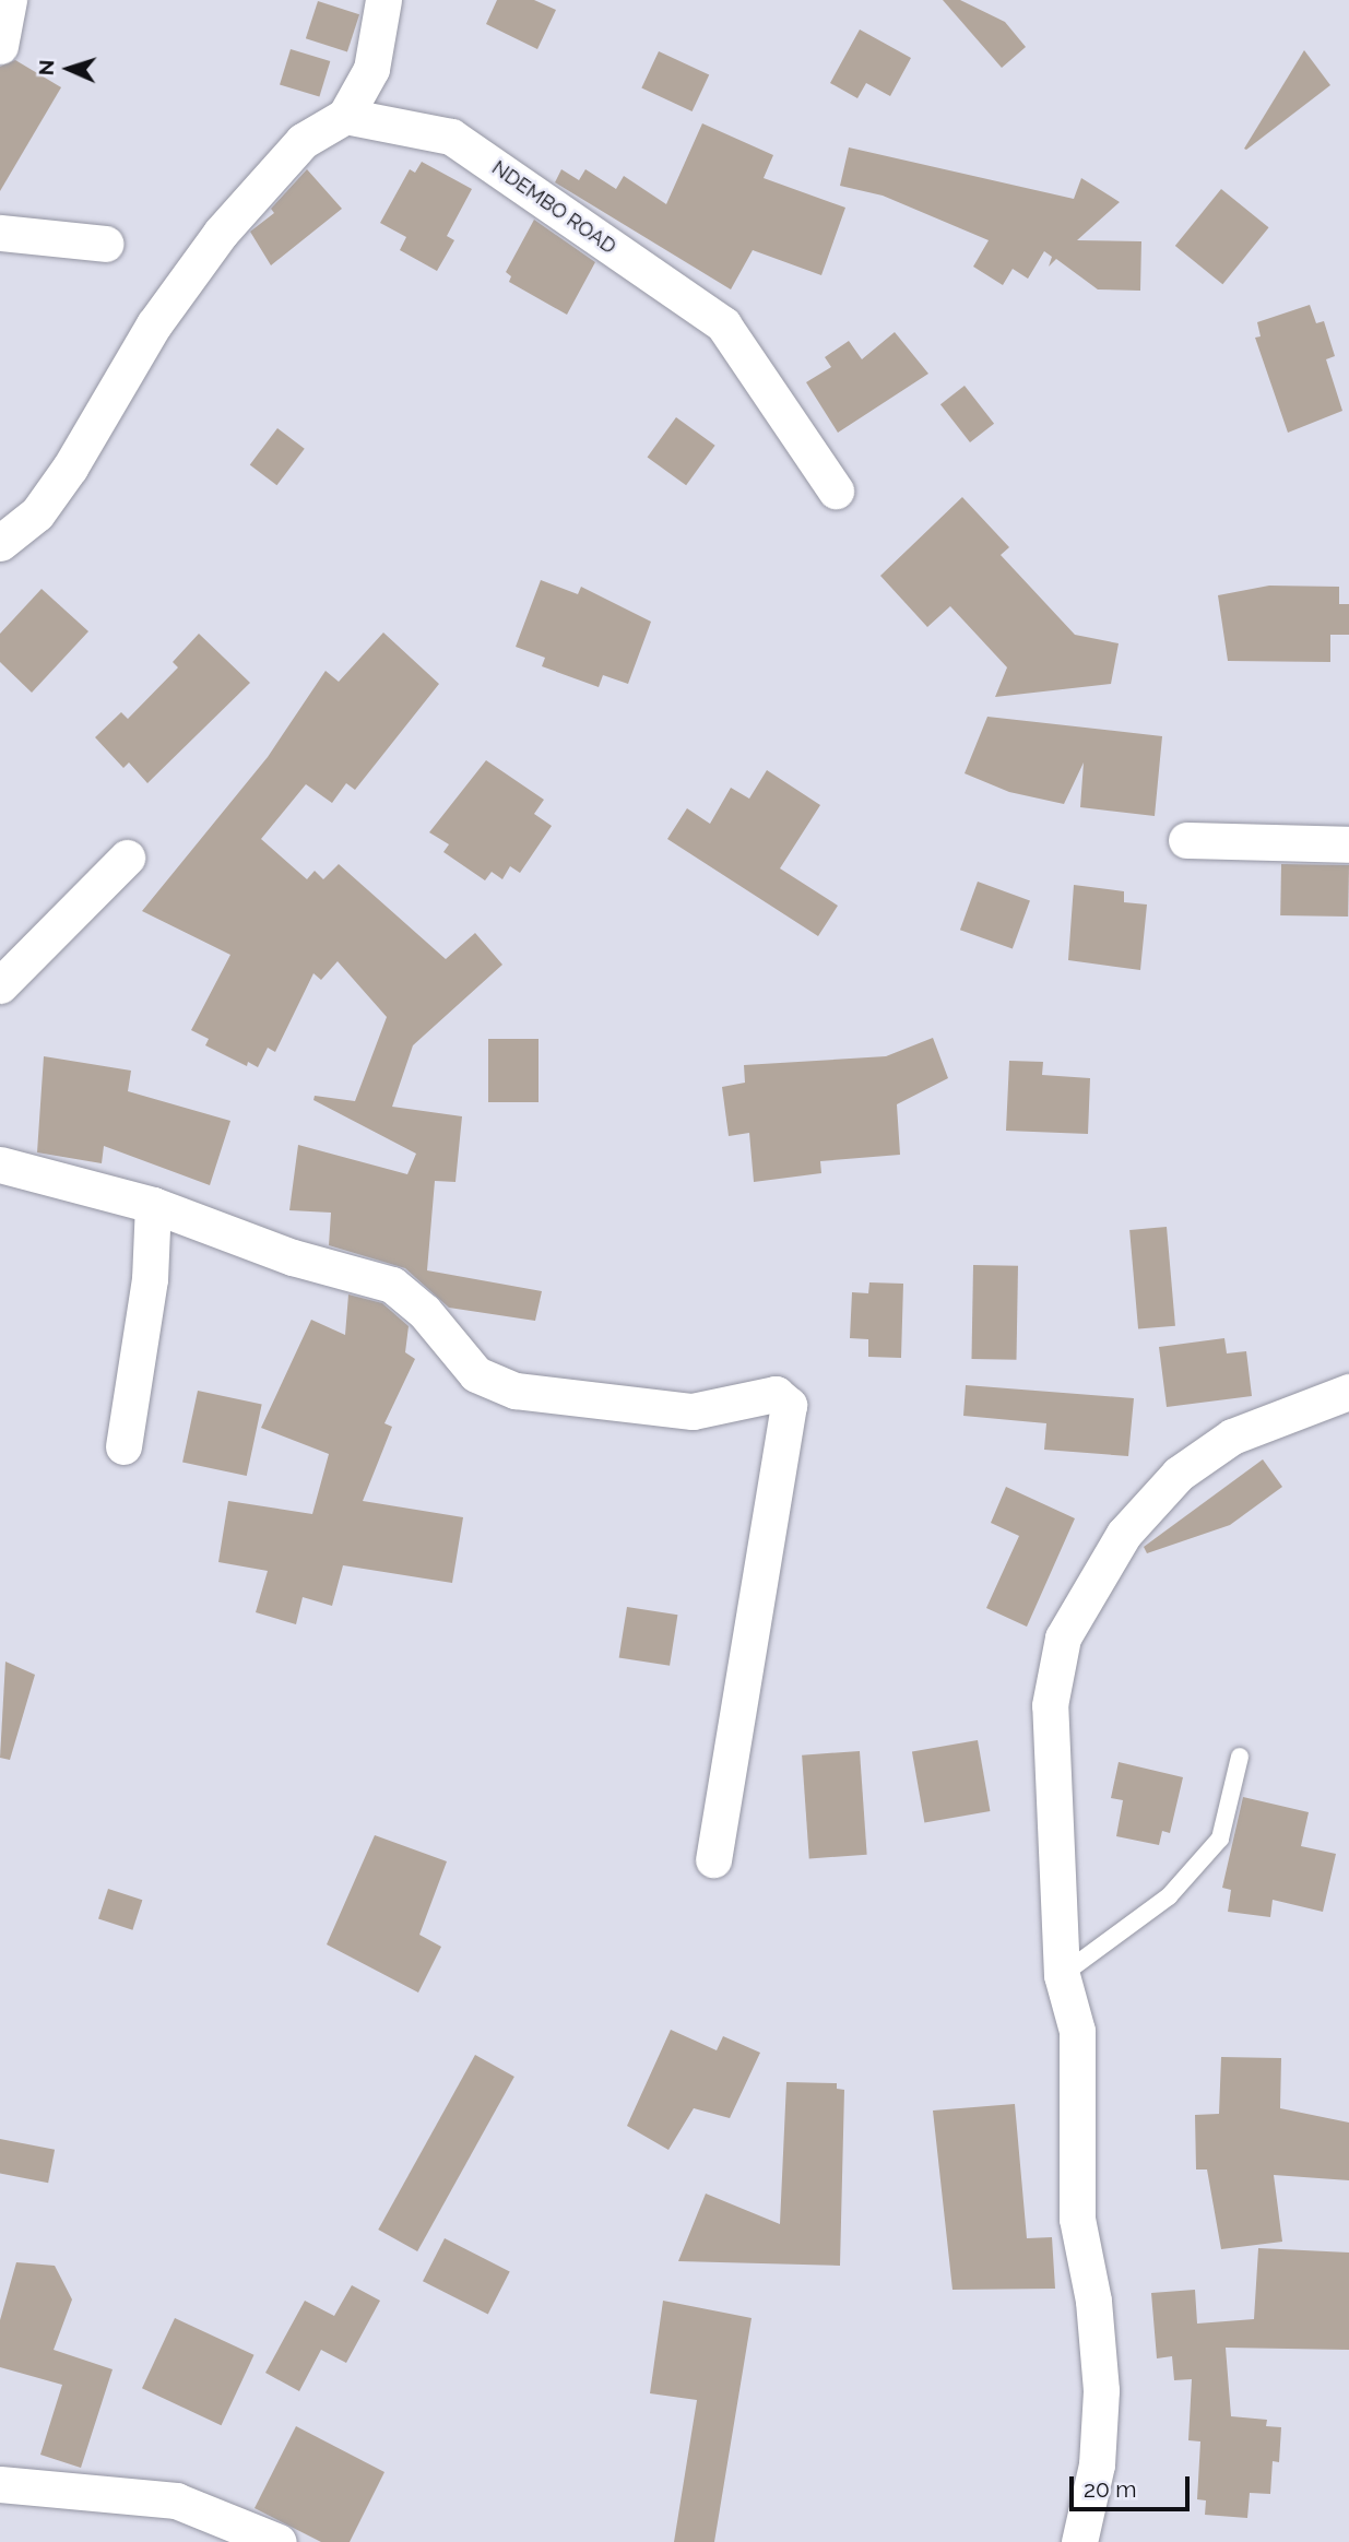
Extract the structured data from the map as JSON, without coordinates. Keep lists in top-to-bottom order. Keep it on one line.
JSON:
{"streets":{"street":["NDEMBO ROAD"]},"scale_bar":"20 m","north":"left"}
